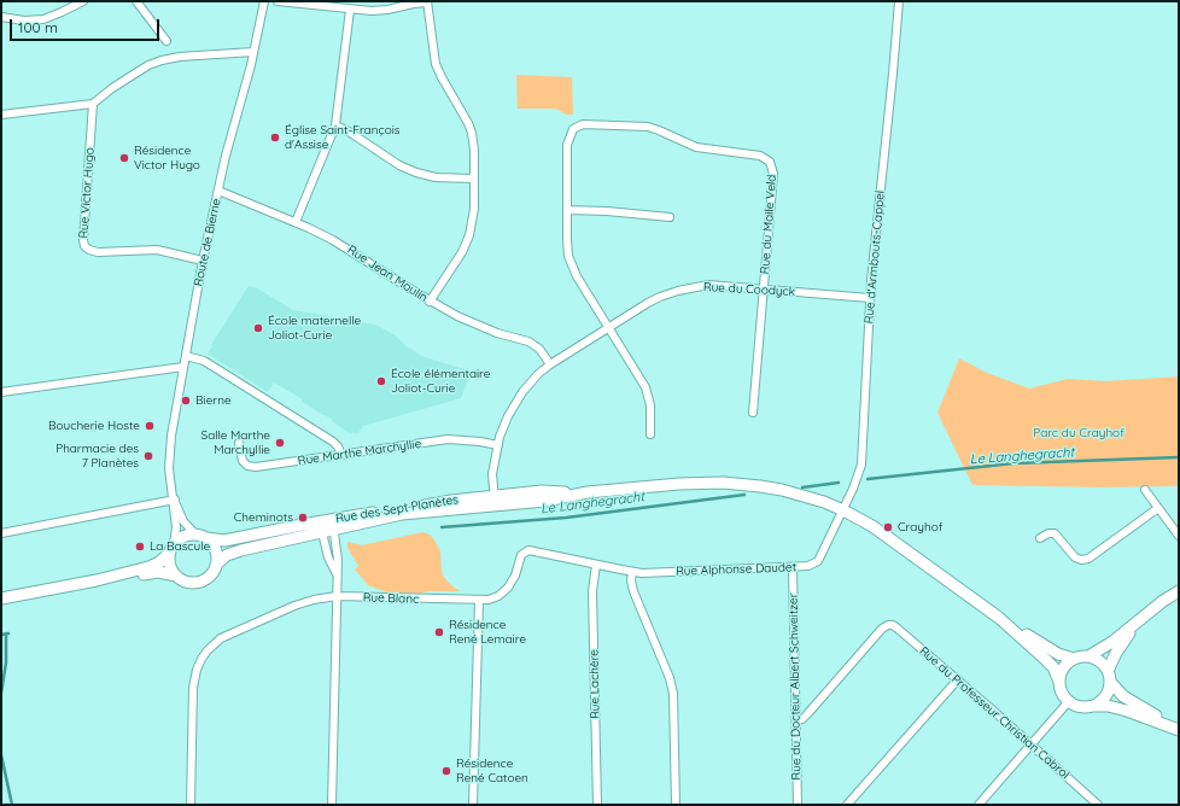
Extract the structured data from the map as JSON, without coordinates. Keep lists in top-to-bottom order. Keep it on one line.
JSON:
{"streets":{"street":["Rue Victor Hugo","Rue du Maile Veld","Route de Bierne","Rue d'Armbouts-Cappel","Rue Jean Moulin","Rue du Coodyck","Rue Marthe Marchyllie","Rue des Sept Planètes","Rue Alphonse Daudet","Rue Blanc","Rue Lachère","Rue du Docteur Albert Schweitzer","Rue du Professeur Christian Cabrol"]},"crossings":[["Rue Victor Hugo","Route de Bierne"],["Rue du Maile Veld","Rue du Coodyck"],["Route de Bierne","Rue Jean Moulin"],["Route de Bierne","Rue des Sept Planètes"],["Rue d'Armbouts-Cappel","Rue du Coodyck"],["Rue d'Armbouts-Cappel","Rue des Sept Planètes"],["Rue d'Armbouts-Cappel","Rue Alphonse Daudet"],["Rue Jean Moulin","Rue du Coodyck"],["Rue du Coodyck","Rue Marthe Marchyllie"],["Rue du Coodyck","Rue des Sept Planètes"],["Rue des Sept Planètes","Rue Alphonse Daudet"],["Rue Alphonse Daudet","Rue Blanc"],["Rue Alphonse Daudet","Rue Lachère"],["Rue Alphonse Daudet","Rue du Docteur Albert Schweitzer"],["Rue Blanc","Rue Lachère"],["Rue du Docteur Albert Schweitzer","Rue du Professeur Christian Cabrol"]],"water":["Le Langhegracht"],"parks":["Parc du Crayhof"],"places":["Église Saint-François d'Assise","Résidence Victor Hugo","École maternelle Joliot-Curie","École élémentaire Joliot-Curie","Bierne","Boucherie Hoste","Salle Marthe Marchyllie","Pharmacie des 7 Planètes","Cheminots","Crayhof","La Bascule","Résidence René Lemaire","Résidence René Catoen"],"scale_bar":"100 m"}
